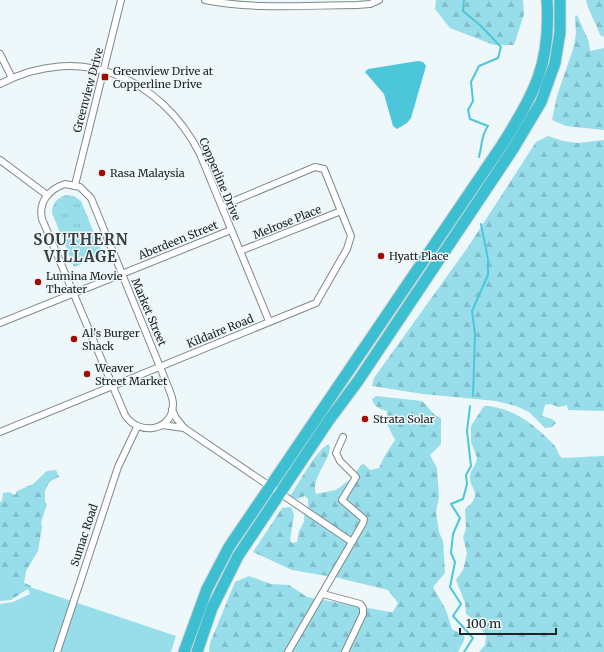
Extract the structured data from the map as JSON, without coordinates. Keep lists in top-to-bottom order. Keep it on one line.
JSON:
{"streets":{"street":["Greenview Drive","Copperline Drive","Melrose Place","Aberdeen Street","Market Street","Kildaire Road","Sumac Road"]},"crossings":[["Greenview Drive","Copperline Drive"],["Greenview Drive","Market Street"],["Copperline Drive","Melrose Place"],["Copperline Drive","Aberdeen Street"],["Copperline Drive","Kildaire Road"],["Melrose Place","Kildaire Road"],["Aberdeen Street","Market Street"],["Market Street","Kildaire Road"],["Market Street","Sumac Road"],["Kildaire Road","Sumac Road"]],"districts":["SOUTHERN VILLAGE"],"places":{"transit":["Greenview Drive at Copperline Drive"],"other":["Rasa Malaysia","Hyatt Place","Lumina Movie Theater","Al’s Burger Shack","Weaver Street Market","Strata Solar"]},"scale_bar":"100 m"}
